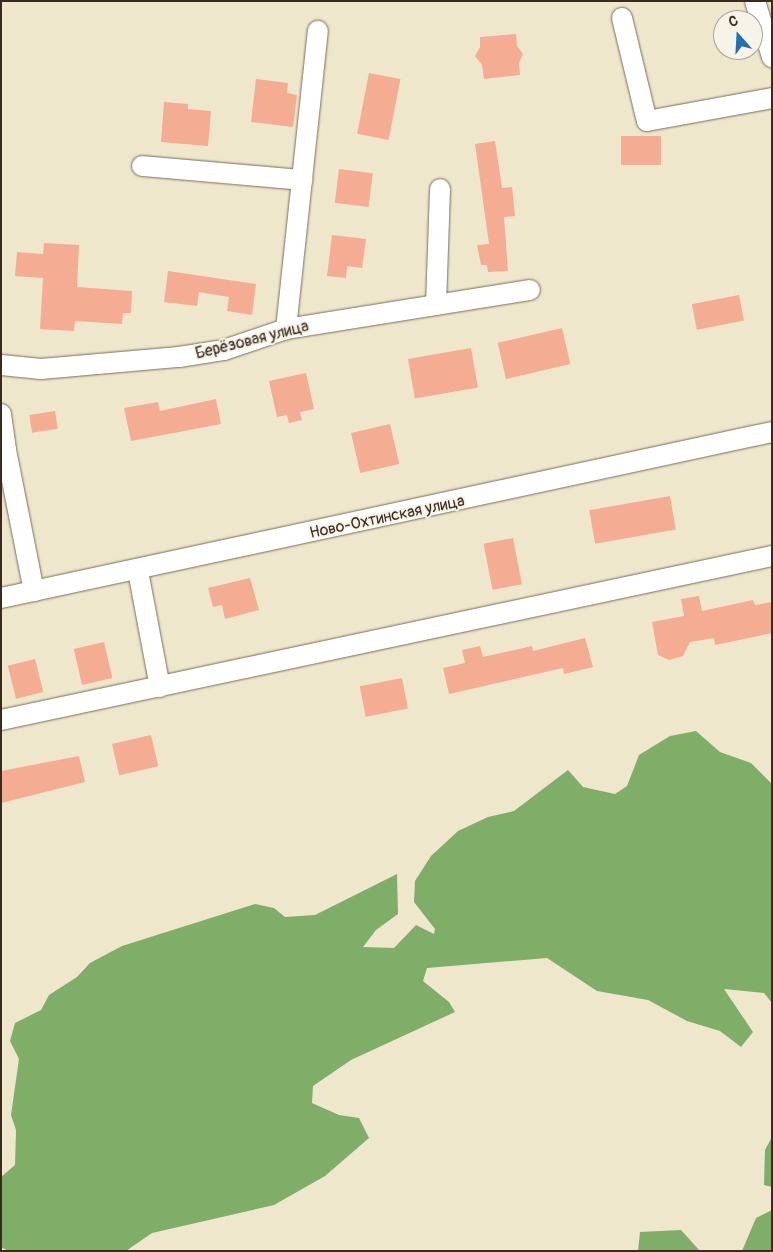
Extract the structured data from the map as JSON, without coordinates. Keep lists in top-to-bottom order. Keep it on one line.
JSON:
{"streets":{"street":["Берёзовая улица","Ново-Охтинская улица"]},"north":"top"}
